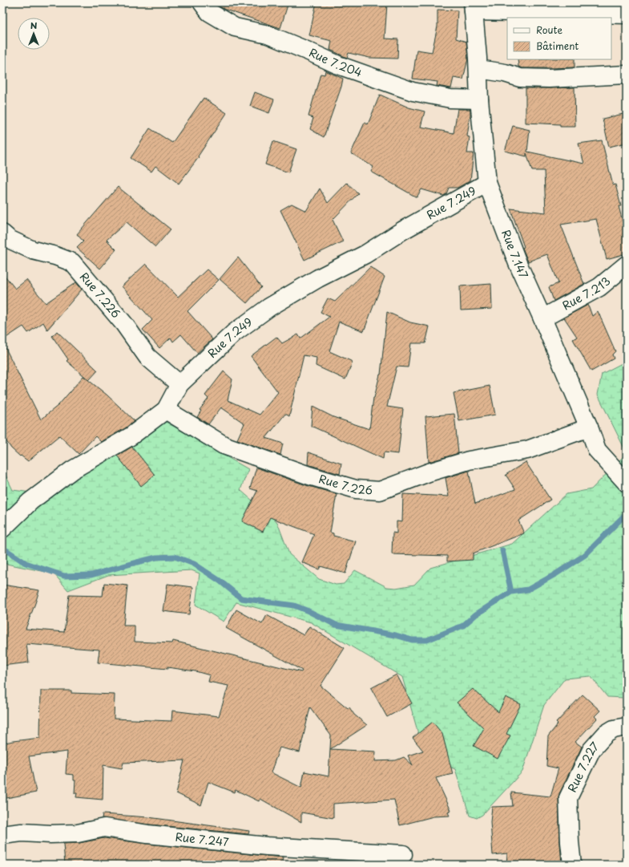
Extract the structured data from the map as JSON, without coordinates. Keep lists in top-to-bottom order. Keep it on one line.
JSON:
{"streets":{"street":["Rue 7.204","Rue 7.249","Rue 7.147","Rue 7.213","Rue 7.226","Rue 7.227","Rue 7.247"]},"crossings":[["Rue 7.204","Rue 7.147"],["Rue 7.249","Rue 7.147"],["Rue 7.249","Rue 7.226"],["Rue 7.147","Rue 7.213"],["Rue 7.147","Rue 7.226"]],"legend":["Route","Bâtiment"],"north":"top"}
